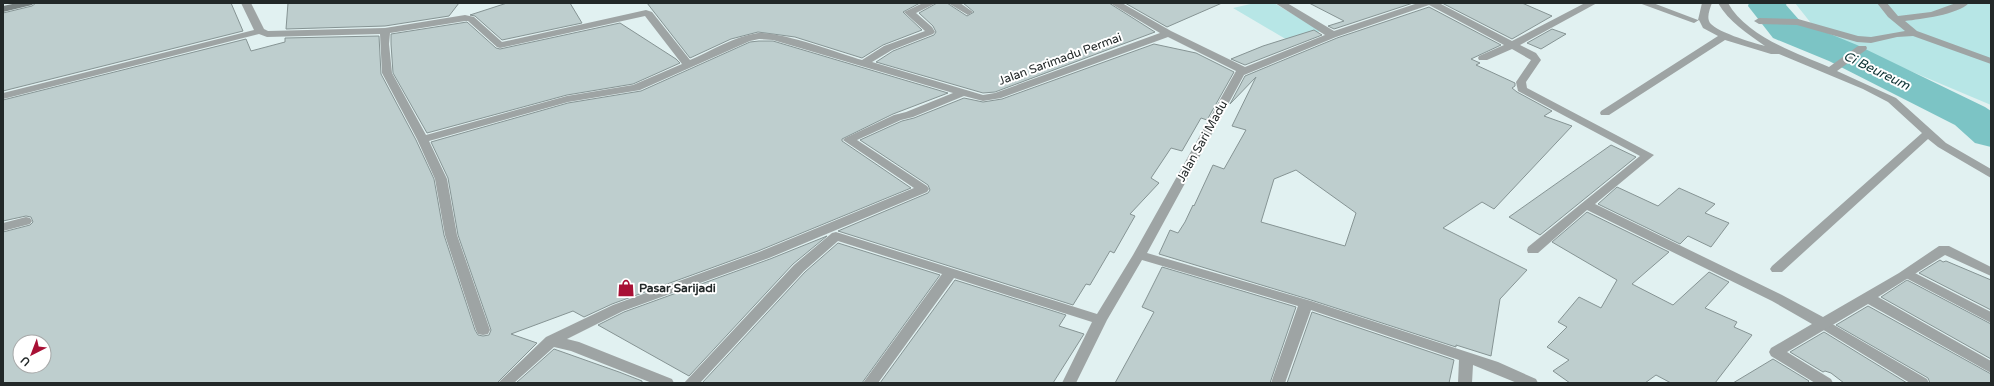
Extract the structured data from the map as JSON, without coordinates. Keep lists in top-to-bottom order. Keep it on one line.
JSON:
{"streets":{"street":["Jalan Sarimadu Permai","Jalan Sari Madu"]},"water":["Ci Beureum"],"places":{"shop":["Pasar Sarijadi"]},"north":"bottom left"}
